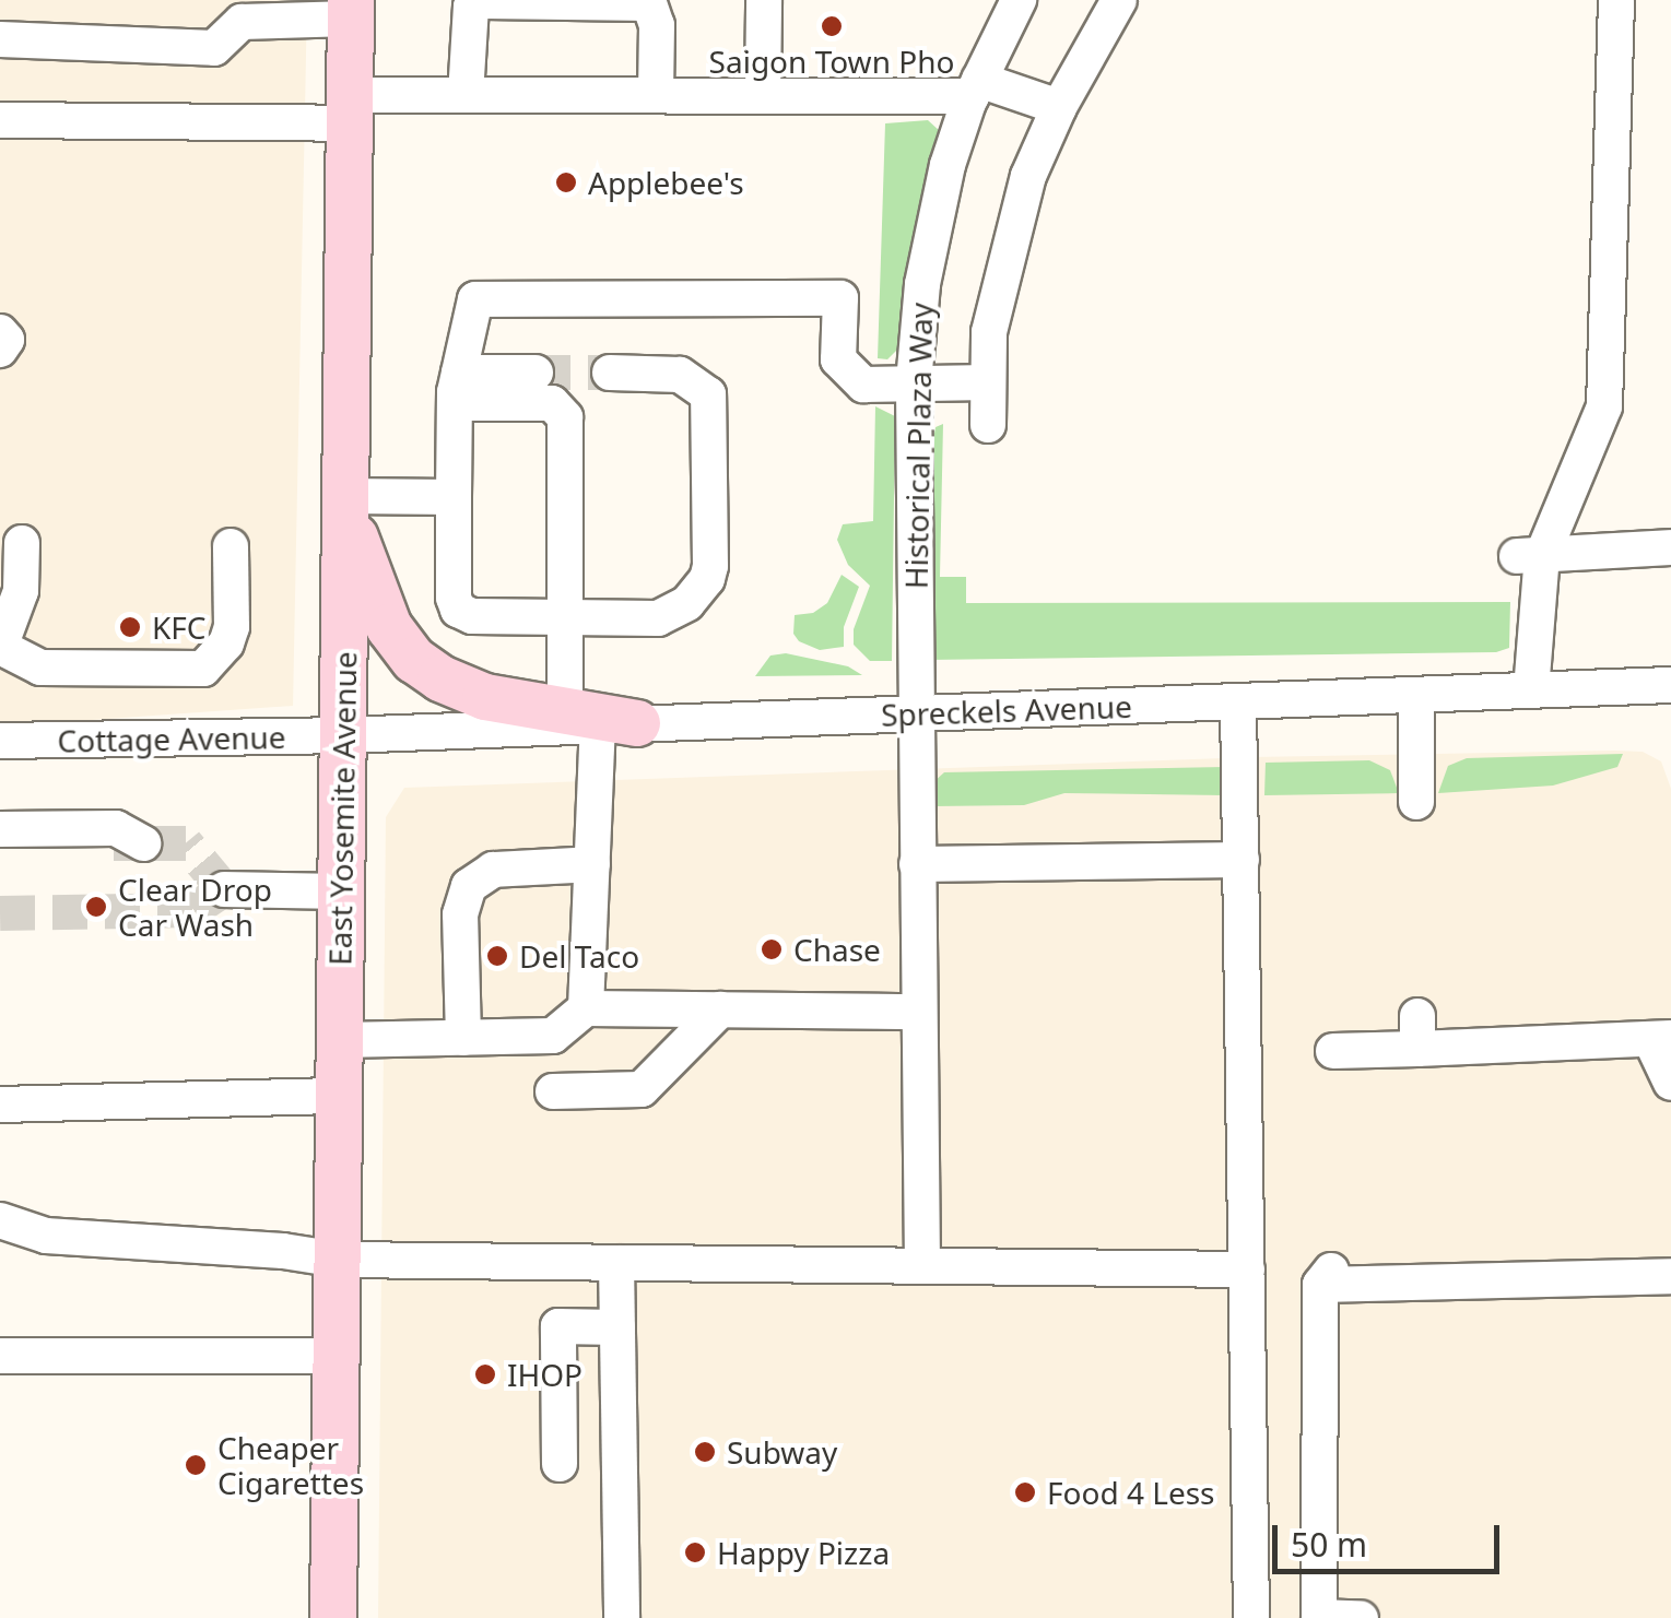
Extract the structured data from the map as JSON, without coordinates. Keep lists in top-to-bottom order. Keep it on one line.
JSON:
{"streets":{"main road":["East Yosemite Avenue"],"street":["Historical Plaza Way","Spreckels Avenue","Cottage Avenue"]},"crossings":[["Historical Plaza Way","Spreckels Avenue"],["Spreckels Avenue","Cottage Avenue"],["Spreckels Avenue","East Yosemite Avenue"],["Cottage Avenue","East Yosemite Avenue"]],"places":["Saigon Town Pho","Applebee's","KFC","Clear Drop Car Wash","Chase","Del Taco","IHOP","Subway","Cheaper Cigarettes","Food 4 Less","Happy Pizza"],"scale_bar":"50 m"}
